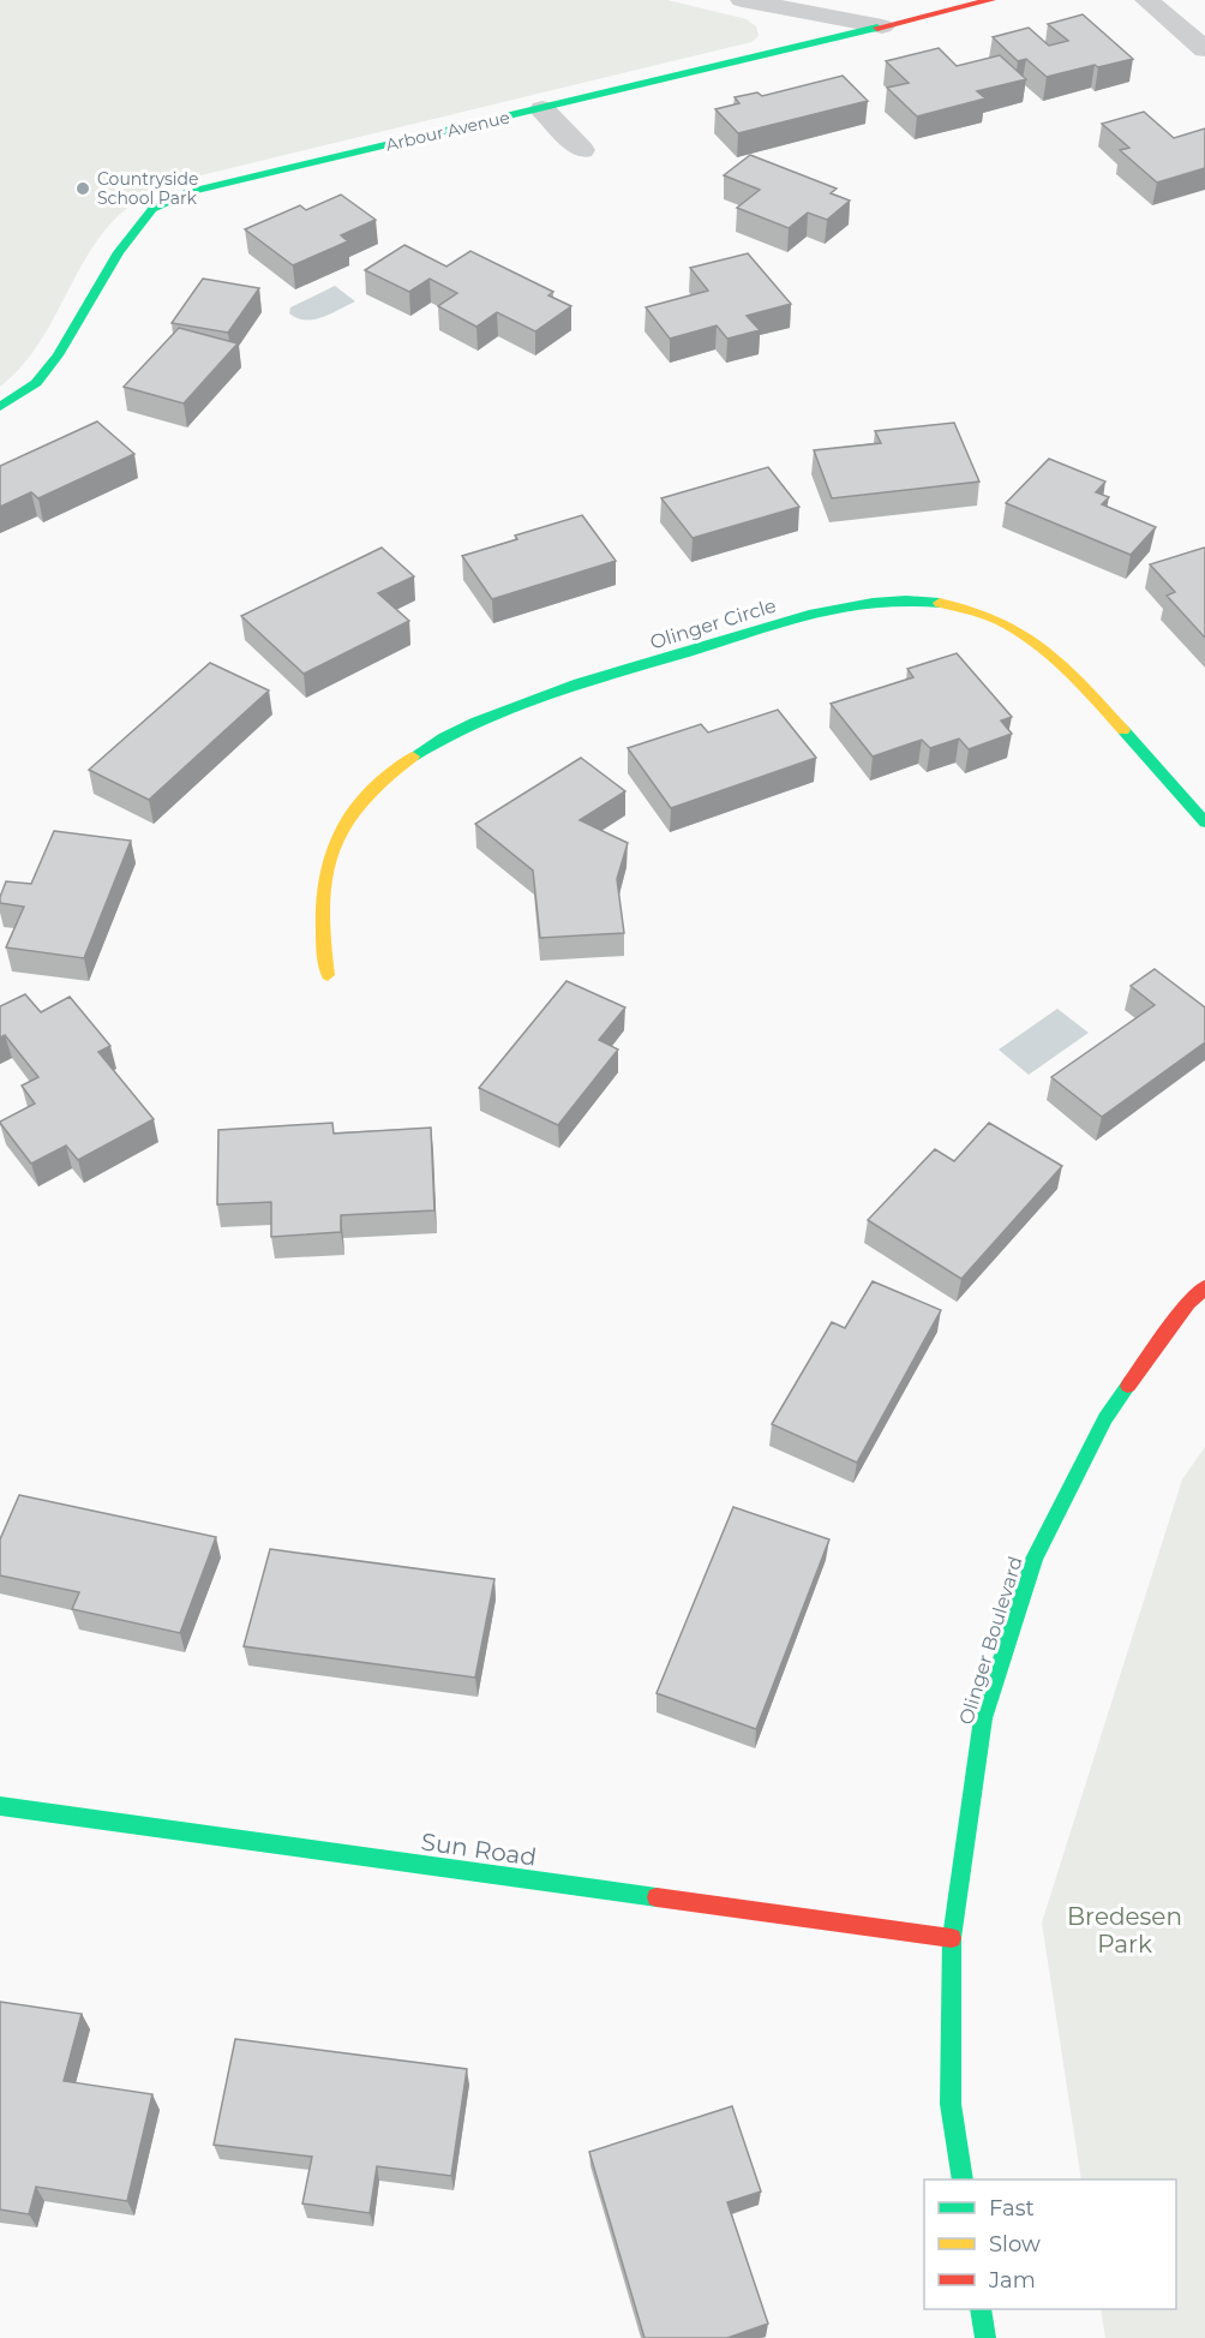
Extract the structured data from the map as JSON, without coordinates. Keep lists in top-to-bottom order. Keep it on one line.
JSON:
{"streets":{"street":["Arbour Avenue","Olinger Circle","Olinger Boulevard","Sun Road"]},"crossings":[["Olinger Boulevard","Sun Road"]],"parks":["Bredesen Park"],"places":["Countryside School Park"],"legend":["Fast","Slow","Jam"]}
